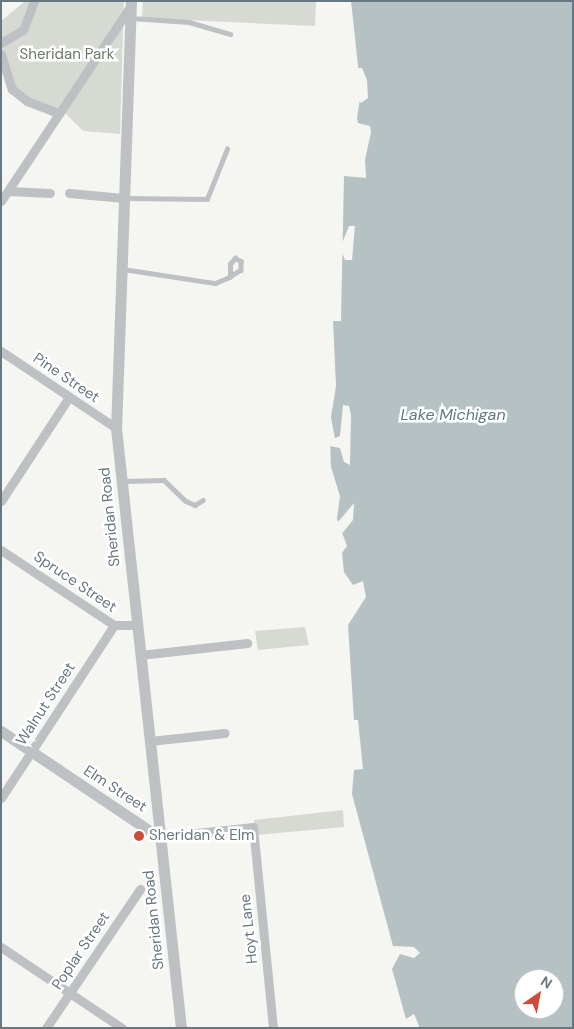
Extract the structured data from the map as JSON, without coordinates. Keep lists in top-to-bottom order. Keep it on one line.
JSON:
{"streets":{"street":["Pine Street","Sheridan Road","Spruce Street","Walnut Street","Elm Street","Hoyt Lane","Poplar Street"]},"crossings":[["Pine Street","Sheridan Road"],["Sheridan Road","Spruce Street"],["Sheridan Road","Elm Street"],["Sheridan Road","Hoyt Lane"],["Spruce Street","Walnut Street"],["Walnut Street","Elm Street"],["Elm Street","Hoyt Lane"]],"water":["Lake Michigan"],"parks":["Sheridan Park"],"places":["Sheridan & Elm"],"north":"top right"}
